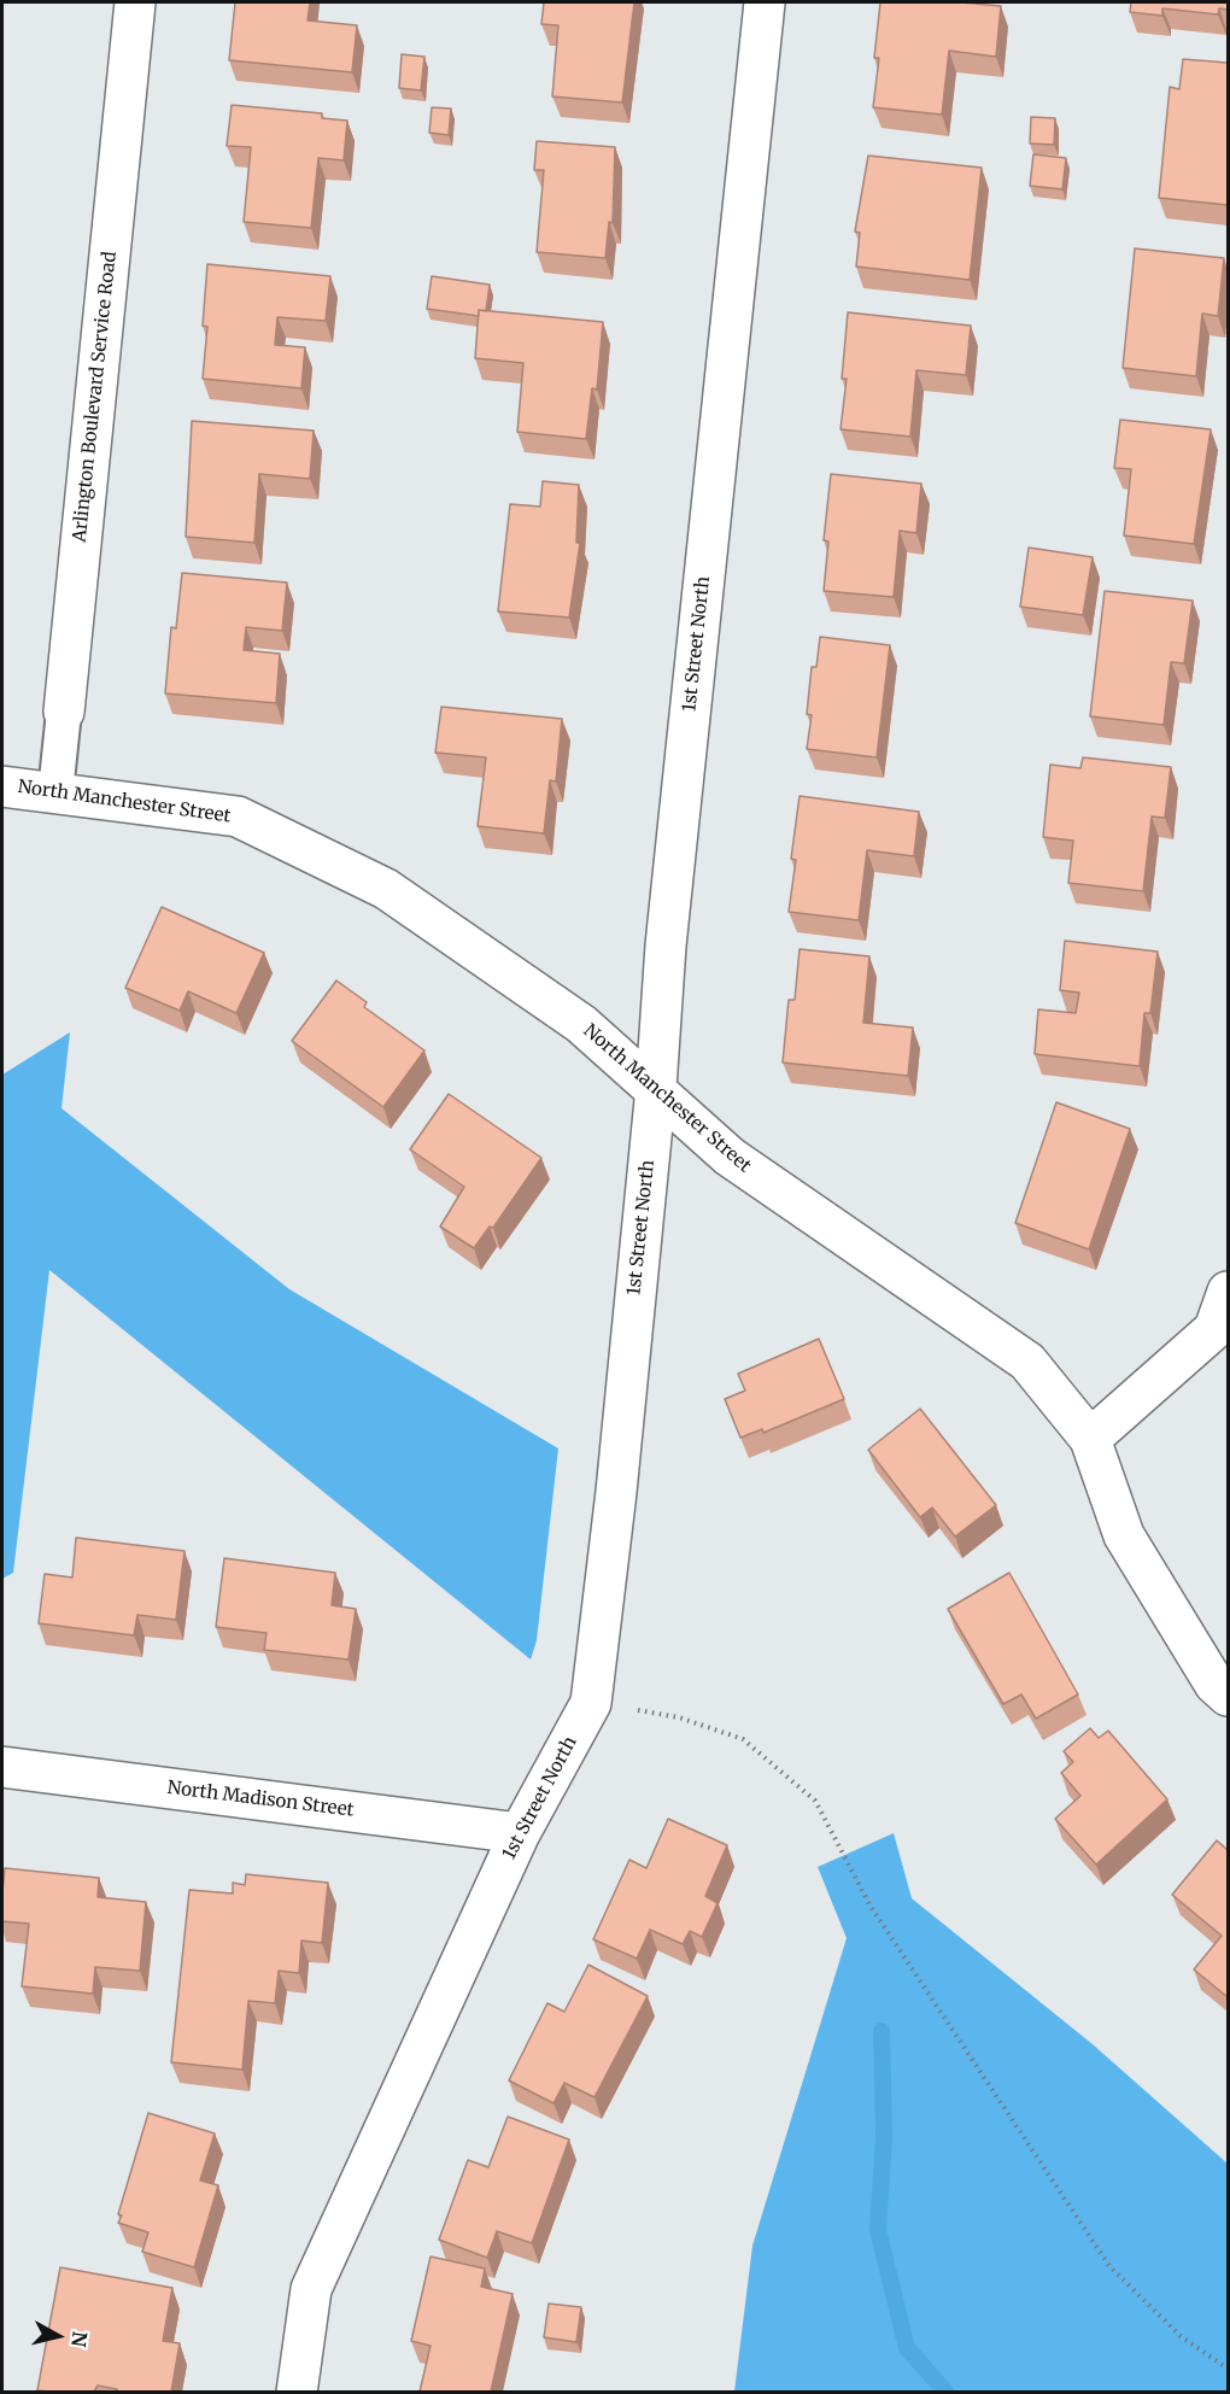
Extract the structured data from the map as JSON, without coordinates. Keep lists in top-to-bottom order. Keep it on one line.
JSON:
{"streets":{"street":["Arlington Boulevard Service Road","1st Street North","North Manchester Street","North Madison Street"]},"crossings":[["Arlington Boulevard Service Road","North Manchester Street"],["1st Street North","North Manchester Street"],["1st Street North","North Madison Street"]],"north":"right"}
